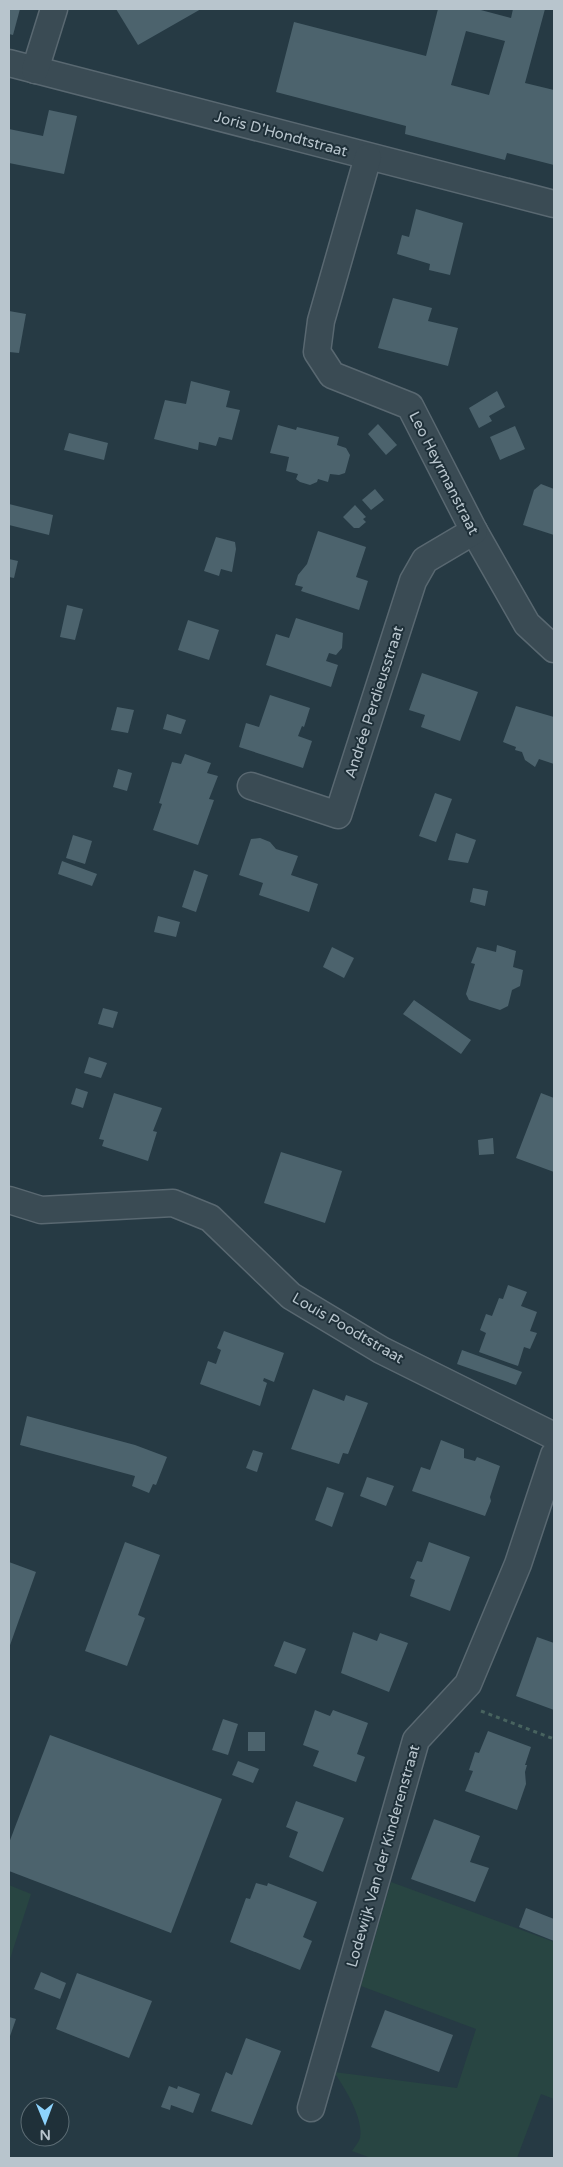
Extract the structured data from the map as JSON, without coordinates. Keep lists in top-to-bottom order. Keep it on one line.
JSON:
{"streets":{"street":["Joris D'Hondtstraat","Leo Heyrmanstraat","Andrée Perdieusstraat","Louis Poodtstraat","Lodewijk Van der Kinderenstraat"]},"crossings":[["Joris D'Hondtstraat","Leo Heyrmanstraat"],["Leo Heyrmanstraat","Andrée Perdieusstraat"]],"north":"bottom"}
